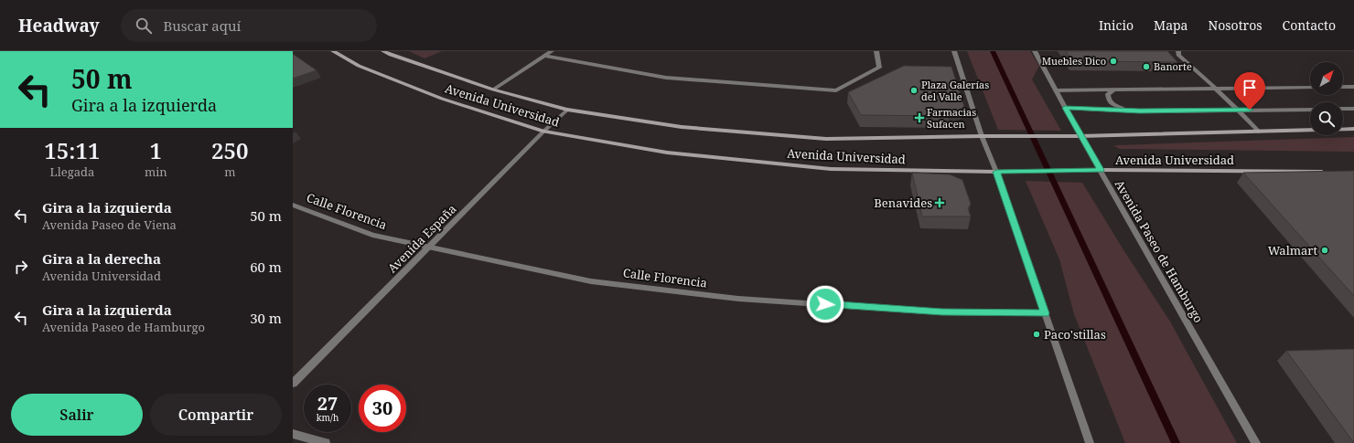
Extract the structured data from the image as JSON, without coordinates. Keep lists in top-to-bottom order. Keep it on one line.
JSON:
{"streets":{"main road":["Avenida Universidad"],"street":["Calle Florencia","Avenida España","Avenida Paseo de Hamburgo"]},"crossings":[["Avenida Universidad","Avenida España"],["Avenida Universidad","Avenida Paseo de Hamburgo"],["Calle Florencia","Avenida España"]],"places":{"other":["Muebles Dico","Banorte","Plaza Galerías del Valle","Walmart","Paco'stillas"],"health":["Farmacias Sufacen","Benavides"]},"north":"top right","page":{"header":"Headway","search":"Buscar aquí","nav":["Inicio","Mapa","Nosotros","Contacto"],"turn":["50 m","Gira a la izquierda"],"eta":["15:11","Llegada","1","min","250","m"],"list":[{"name":"Gira a la izquierda","note":"Avenida Paseo de Viena","value":"50 m"},{"name":"Gira a la derecha","note":"Avenida Universidad","value":"60 m"},{"name":"Gira a la izquierda","note":"Avenida Paseo de Hamburgo","value":"30 m"}],"speed":"27 km/h","limit":"30","buttons":["Salir","Compartir"]}}
